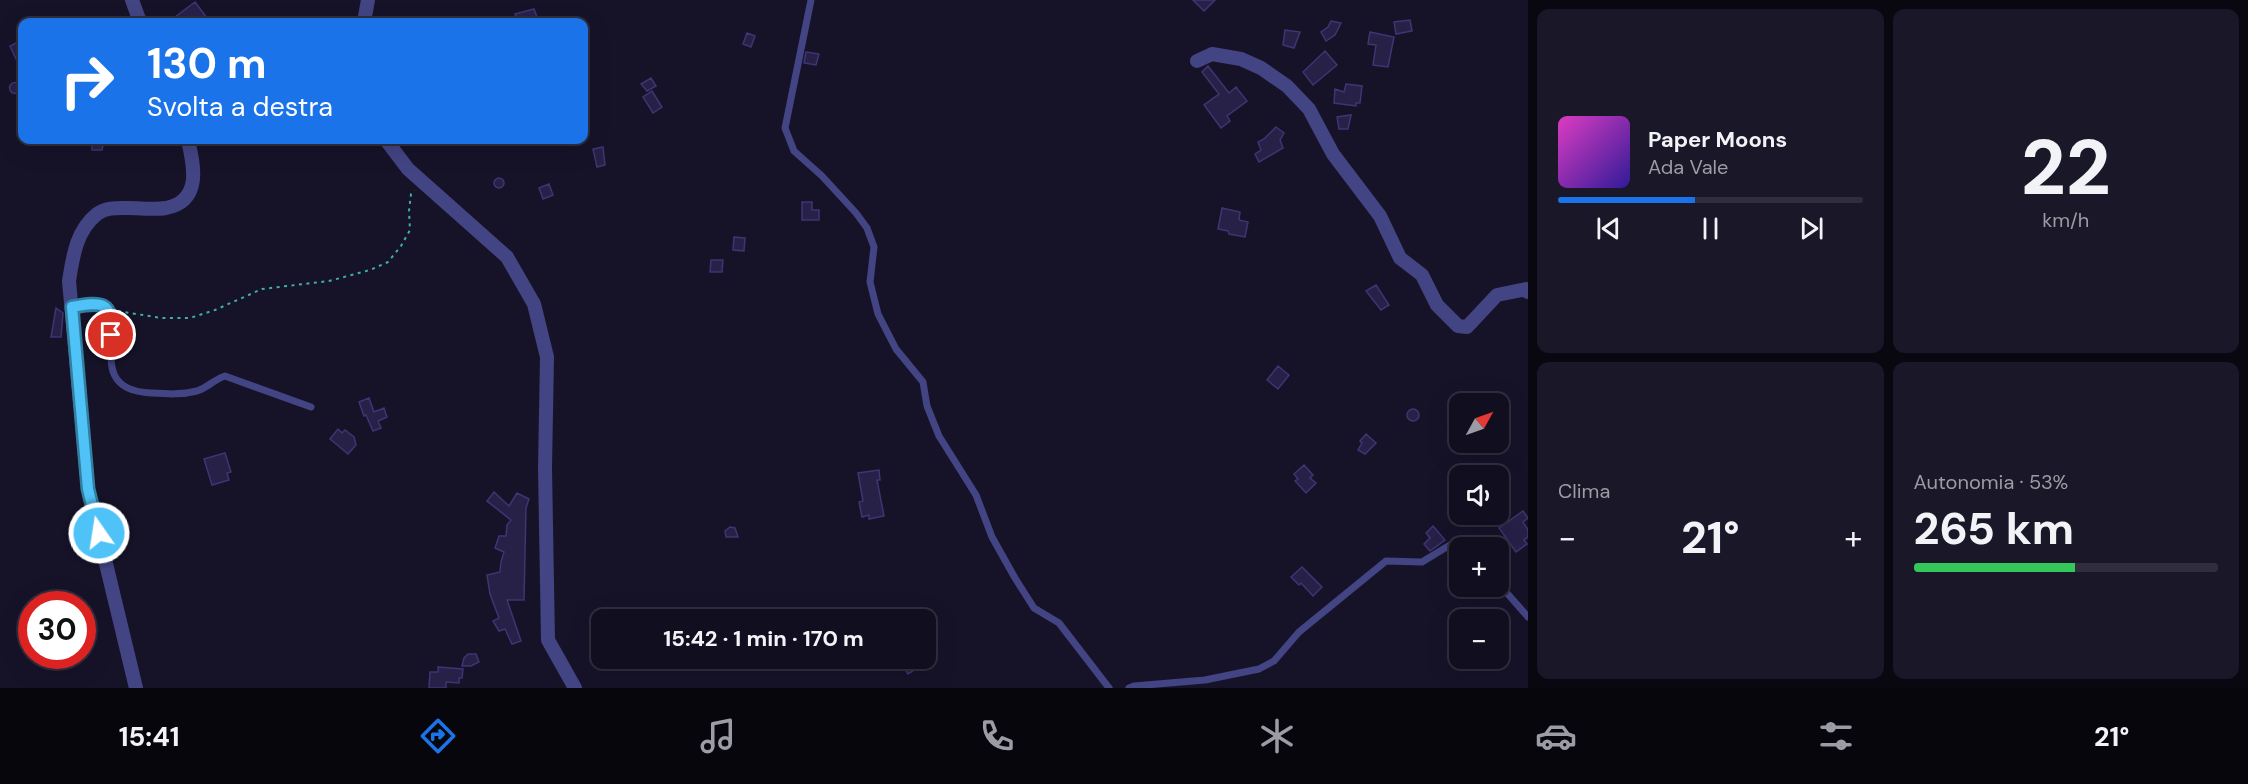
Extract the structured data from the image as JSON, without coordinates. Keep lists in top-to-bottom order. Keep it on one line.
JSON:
{"north":"top right","page":{"tile":[["22","km/h"],"Clima",["Autonomia · 53%","265 km"]],"turn":["130 m","Svolta a destra"],"song":["Paper Moons","Ada Vale"],"map_buttons":["+","−"],"heat":["−","21°","+"],"limit":"30","trip":"15:42 · 1 min · 170 m","tabs":["15:41","21°"]}}
